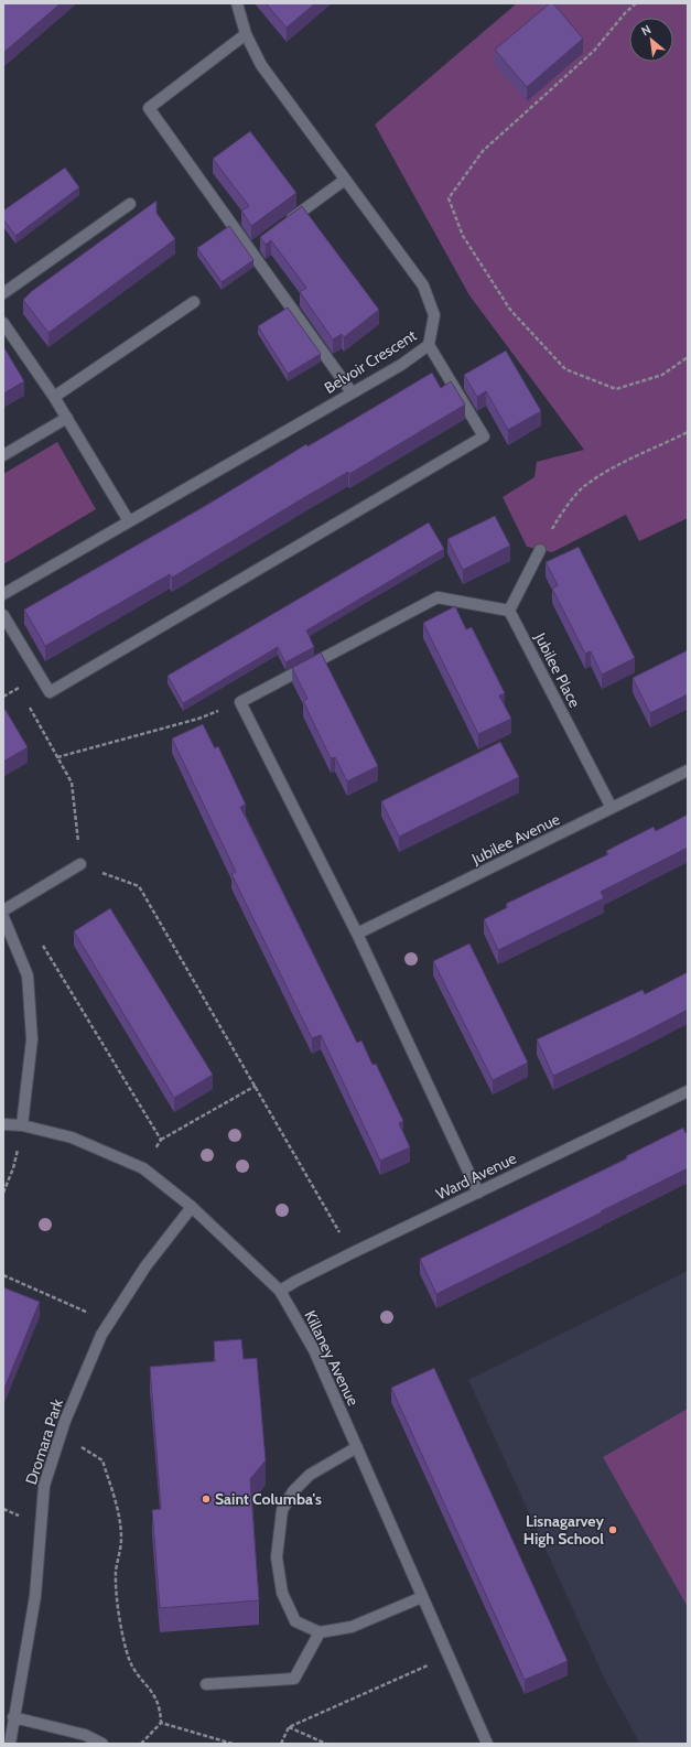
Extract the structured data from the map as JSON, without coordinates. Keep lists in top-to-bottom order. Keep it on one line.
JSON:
{"streets":{"street":["Belvoir Crescent","Jubilee Place","Jubilee Avenue","Ward Avenue","Killaney Avenue","Dromara Park"]},"crossings":[["Jubilee Place","Jubilee Avenue"],["Ward Avenue","Killaney Avenue"],["Killaney Avenue","Dromara Park"]],"places":["Saint Columba's","Lisnagarvey High School"],"north":"top left"}
